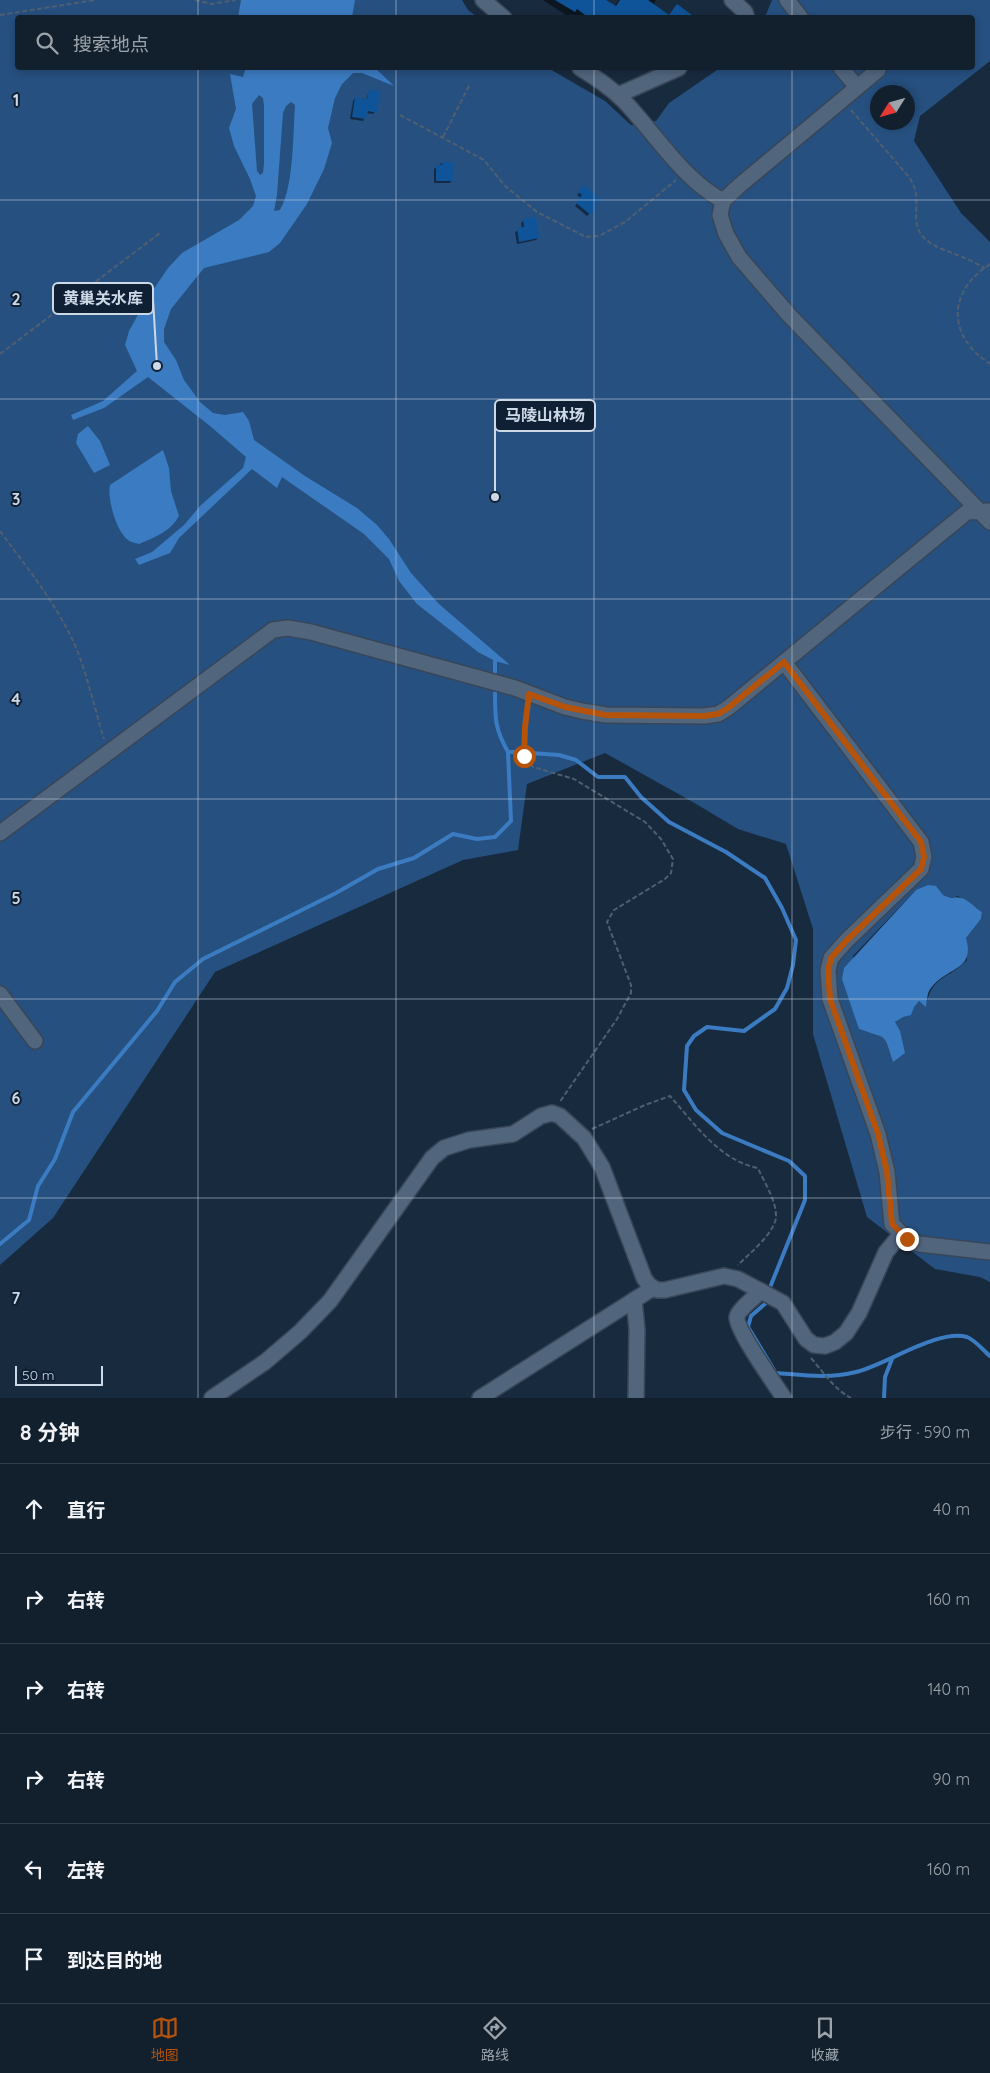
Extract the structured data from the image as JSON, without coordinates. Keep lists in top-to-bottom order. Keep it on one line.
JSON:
{"places":["黄巢关水库","马陵山林场"],"scale_bar":"50 m","north":"bottom left","page":{"search":"搜索地点","scale":"50 m","heading":["8 分钟","步行 · 590 m"],"list":[["直行","40 m"],["右转","160 m"],["右转","140 m"],["右转","90 m"],["左转","160 m"],"到达目的地"],"nav":["地图","路线","收藏"]},"grid":{"rows":["1","2","3","4","5","6","7"]}}
